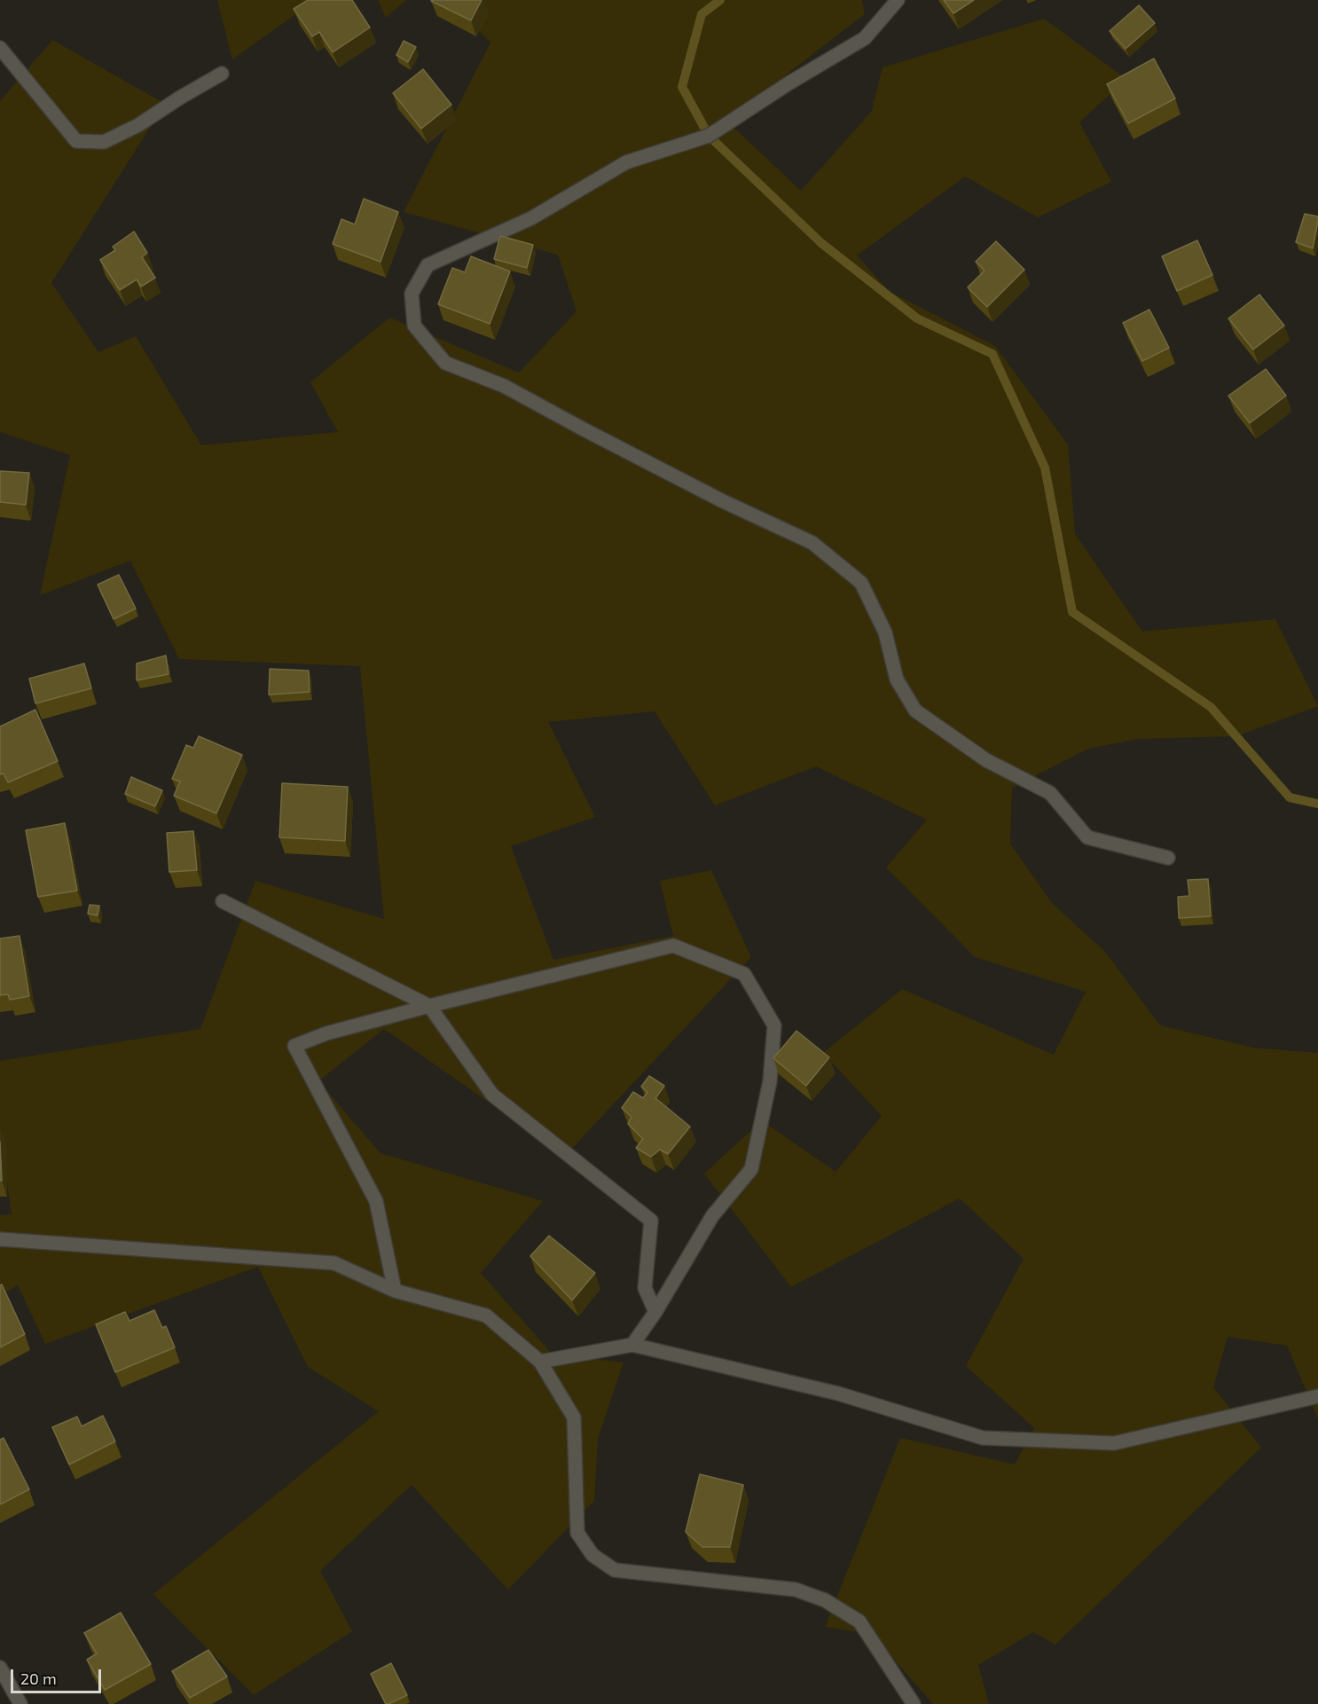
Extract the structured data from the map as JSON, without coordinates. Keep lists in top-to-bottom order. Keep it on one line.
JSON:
{"scale_bar":"20 m"}
